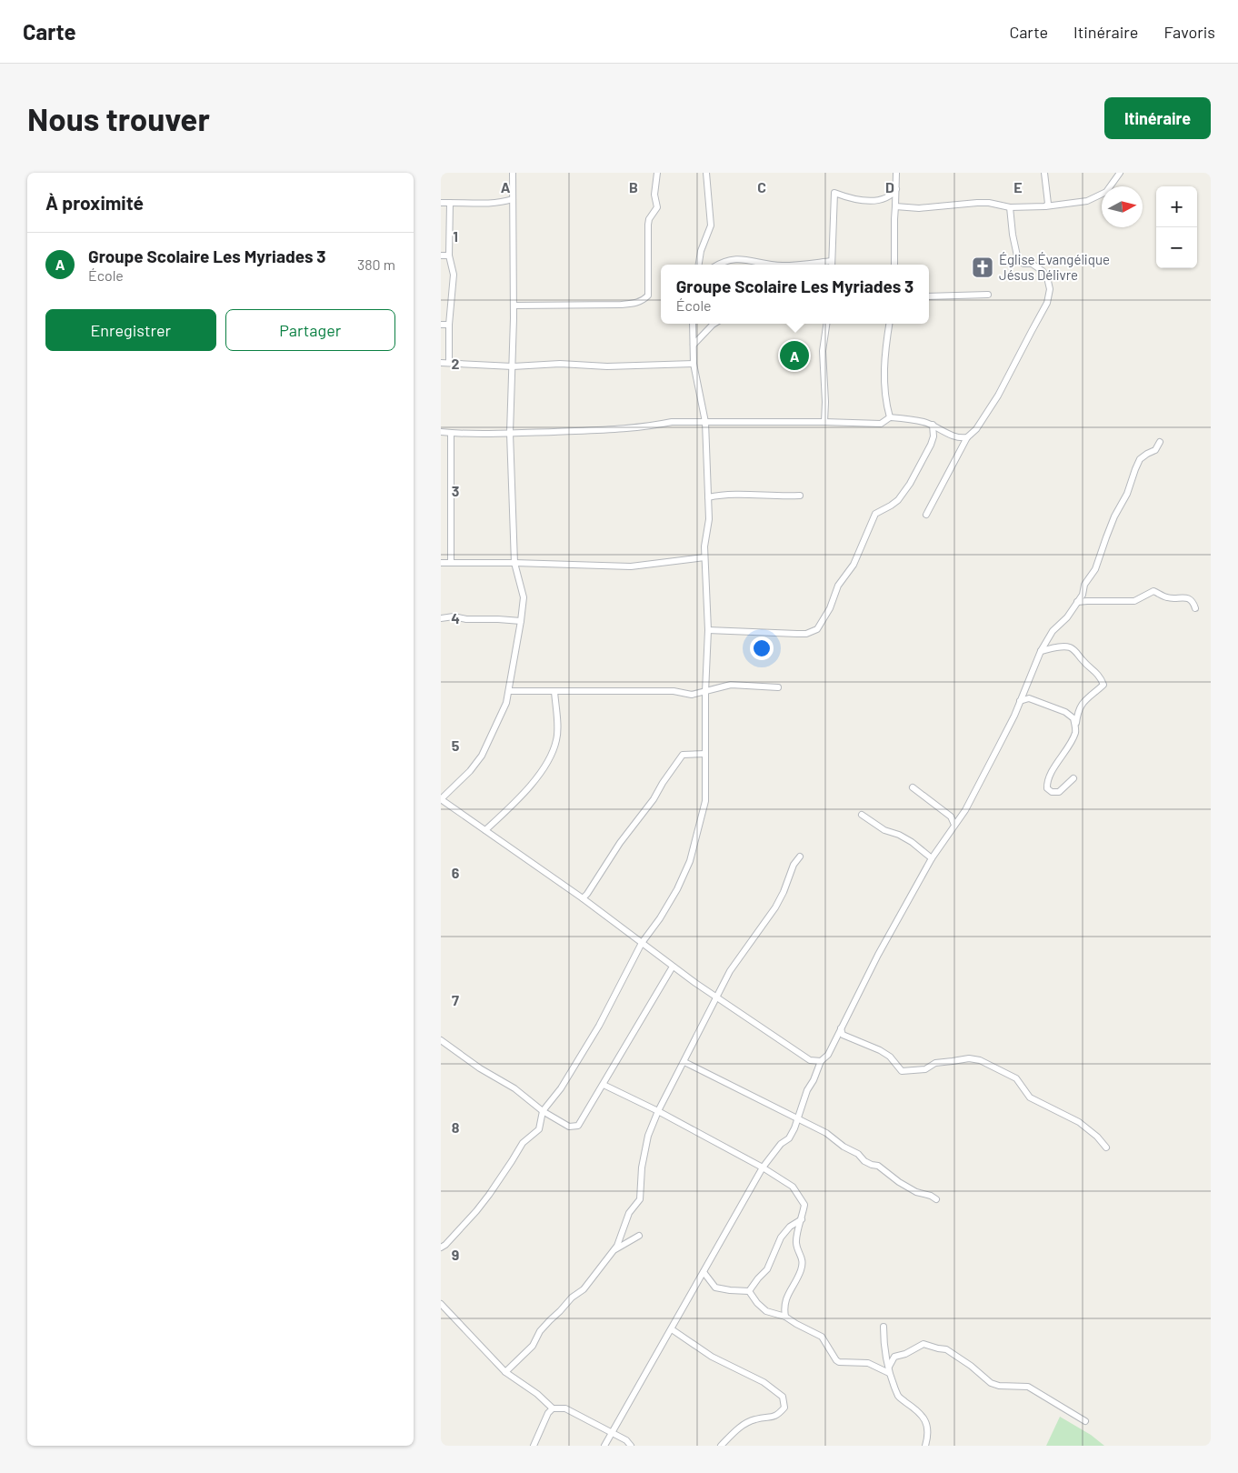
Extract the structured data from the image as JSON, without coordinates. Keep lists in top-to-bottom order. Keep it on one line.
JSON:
{"places":{"church":["Église Évangélique Jésus Délivre"]},"north":"right","page":{"header":"Carte","nav":["Carte","Itinéraire","Favoris"],"buttons":["Itinéraire",["Enregistrer","Partager"]],"title":"Nous trouver","heading":"À proximité","map_buttons":["+","−"],"list":[{"mark":"A","name":"Groupe Scolaire Les Myriades 3","note":"École","value":"380 m"}],"popup":["Groupe Scolaire Les Myriades 3","École"],"pins":"A"},"grid":{"columns":["A","B","C","D","E"],"rows":["1","2","3","4","5","6","7","8","9"]}}
